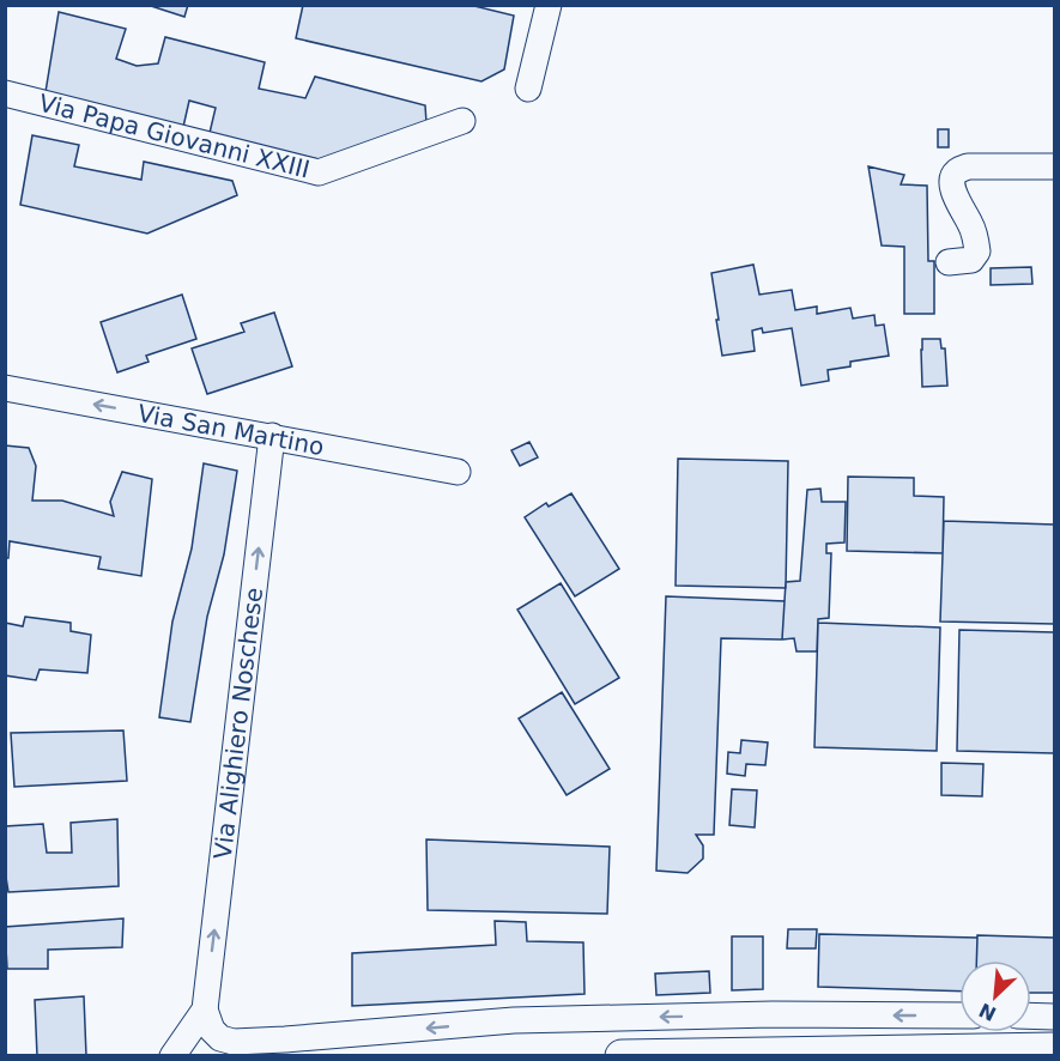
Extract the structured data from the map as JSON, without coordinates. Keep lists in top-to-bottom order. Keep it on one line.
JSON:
{"streets":{"street":["Via Papa Giovanni XXIII","Via San Martino","Via Alighiero Noschese"]},"crossings":[["Via San Martino","Via Alighiero Noschese"]],"one_way":["Via San Martino","Via Alighiero Noschese"],"north":"bottom left"}
